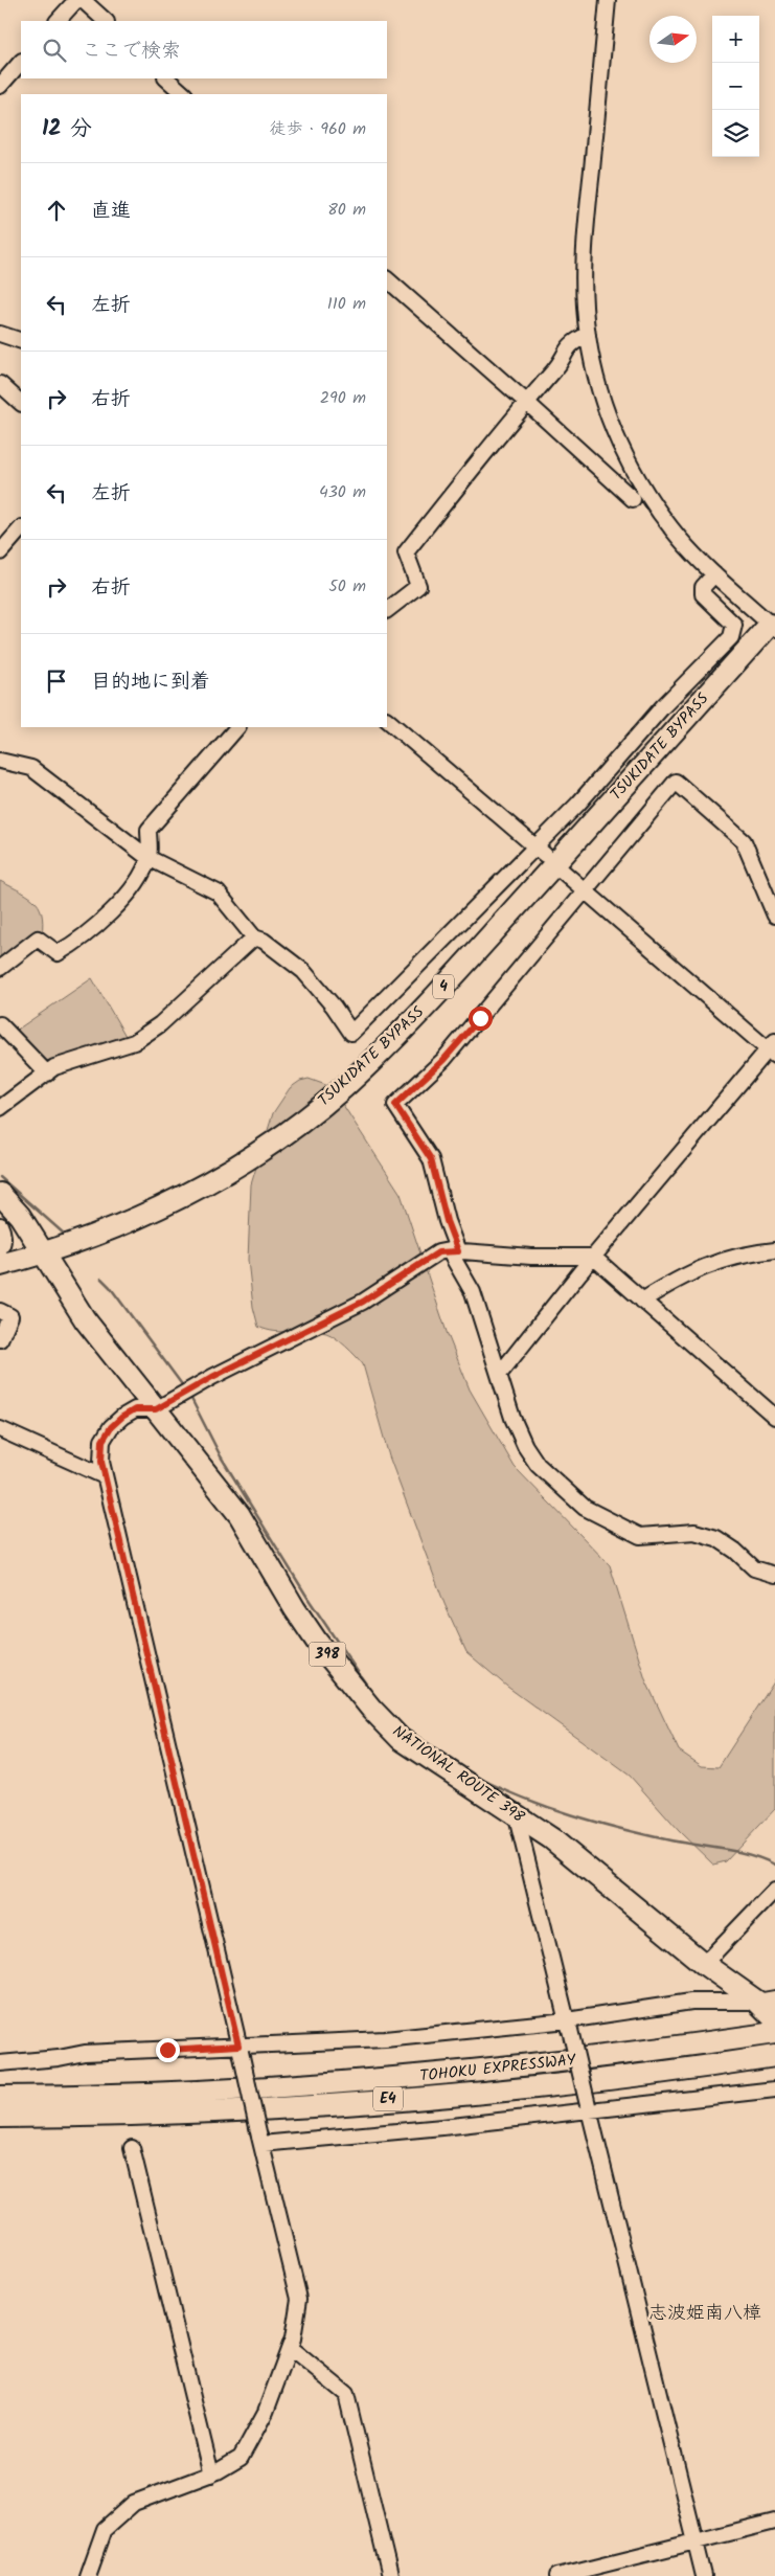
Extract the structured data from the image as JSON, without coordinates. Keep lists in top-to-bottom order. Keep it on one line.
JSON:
{"streets":{"highway":["TSUKIDATE BYPASS","4","398","NATIONAL ROUTE 398","TOHOKU EXPRESSWAY","E4"]},"crossings":[["TSUKIDATE BYPASS","NATIONAL ROUTE 398"]],"districts":["志波姫南八樟"],"north":"right","page":{"map_buttons":["+","−"],"search":"ここで検索","heading":["12 分","徒歩 · 960 m"],"list":[["直進","80 m"],["左折","110 m"],["右折","290 m"],["左折","430 m"],["右折","50 m"],"目的地に到着"]}}
